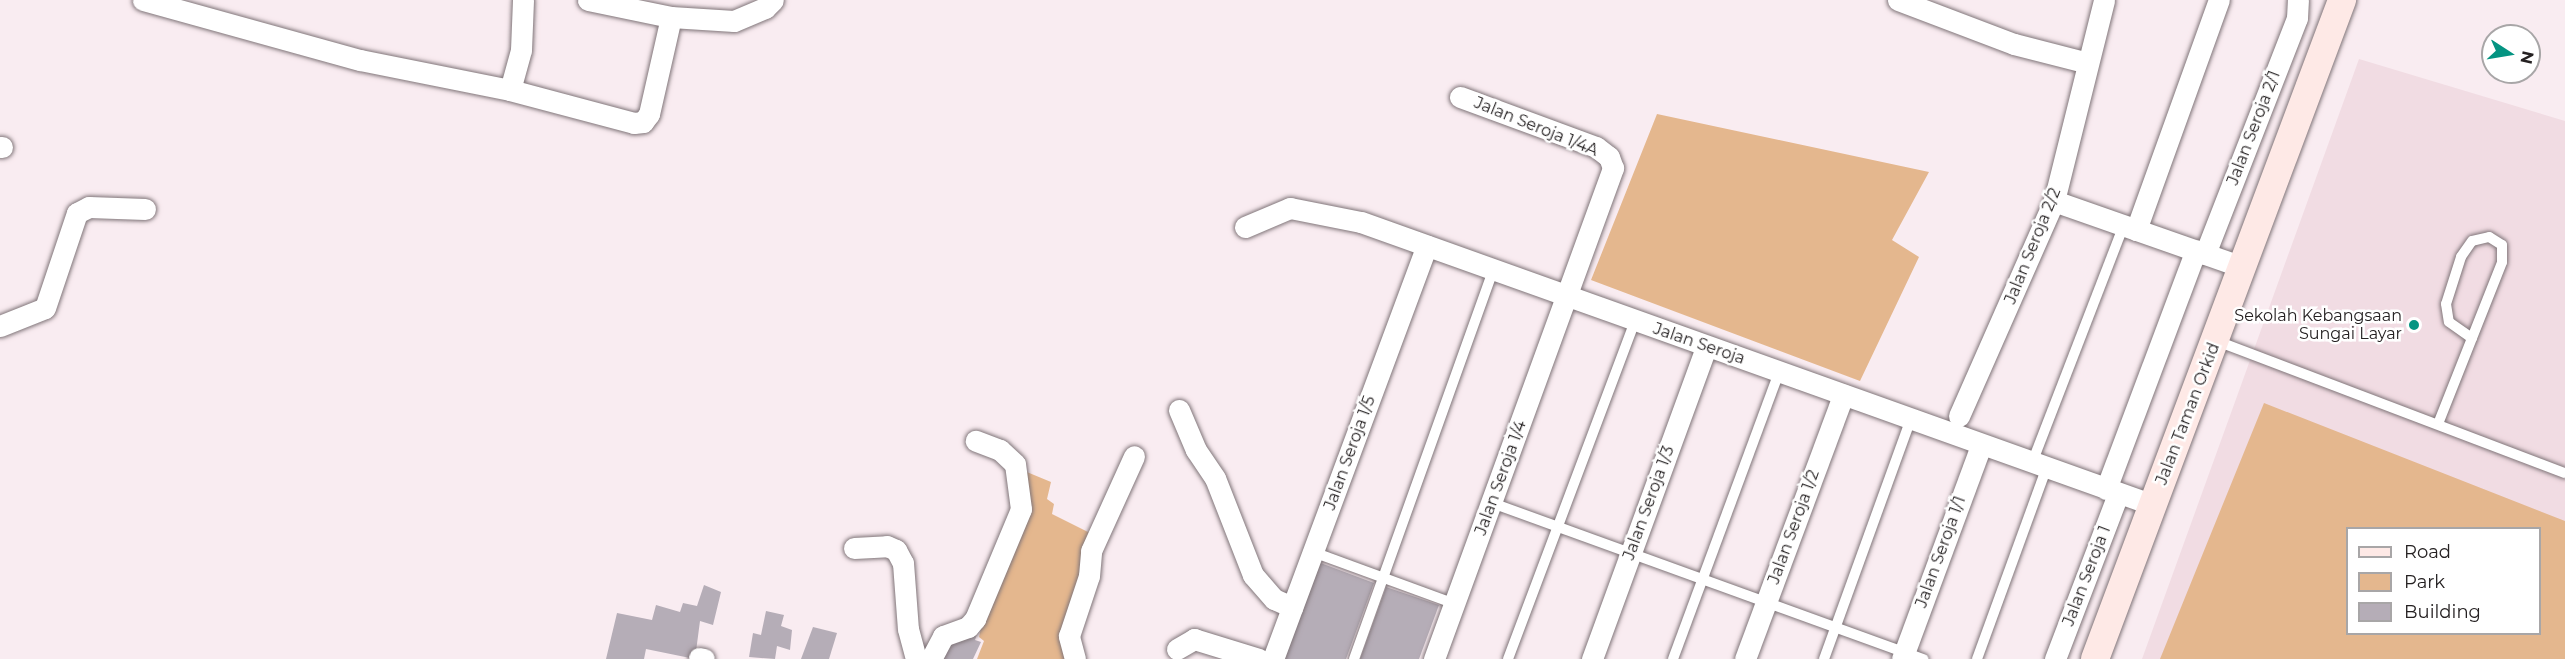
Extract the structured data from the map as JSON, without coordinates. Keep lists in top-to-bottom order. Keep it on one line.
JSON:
{"streets":{"main road":["Jalan Taman Orkid"],"street":["Jalan Seroja 1/4A","Jalan Seroja 2/1","Jalan Seroja 2/2","Jalan Seroja","Jalan Seroja 1/5","Jalan Seroja 1/4","Jalan Seroja 1/3","Jalan Seroja 1/2","Jalan Seroja 1/1","Jalan Seroja 1"]},"crossings":[["Jalan Seroja 1/4A","Jalan Seroja"],["Jalan Seroja 1/4A","Jalan Seroja 1/4"],["Jalan Seroja 2/1","Jalan Seroja"],["Jalan Seroja 2/1","Jalan Seroja 1"],["Jalan Seroja","Jalan Taman Orkid"],["Jalan Seroja","Jalan Seroja 1/5"],["Jalan Seroja","Jalan Seroja 1/4"],["Jalan Seroja","Jalan Seroja 1/3"],["Jalan Seroja","Jalan Seroja 1/2"],["Jalan Seroja","Jalan Seroja 1/1"],["Jalan Seroja","Jalan Seroja 1"]],"places":["Sekolah Kebangsaan Sungai Layar"],"legend":["Road","Park","Building"],"north":"right"}
